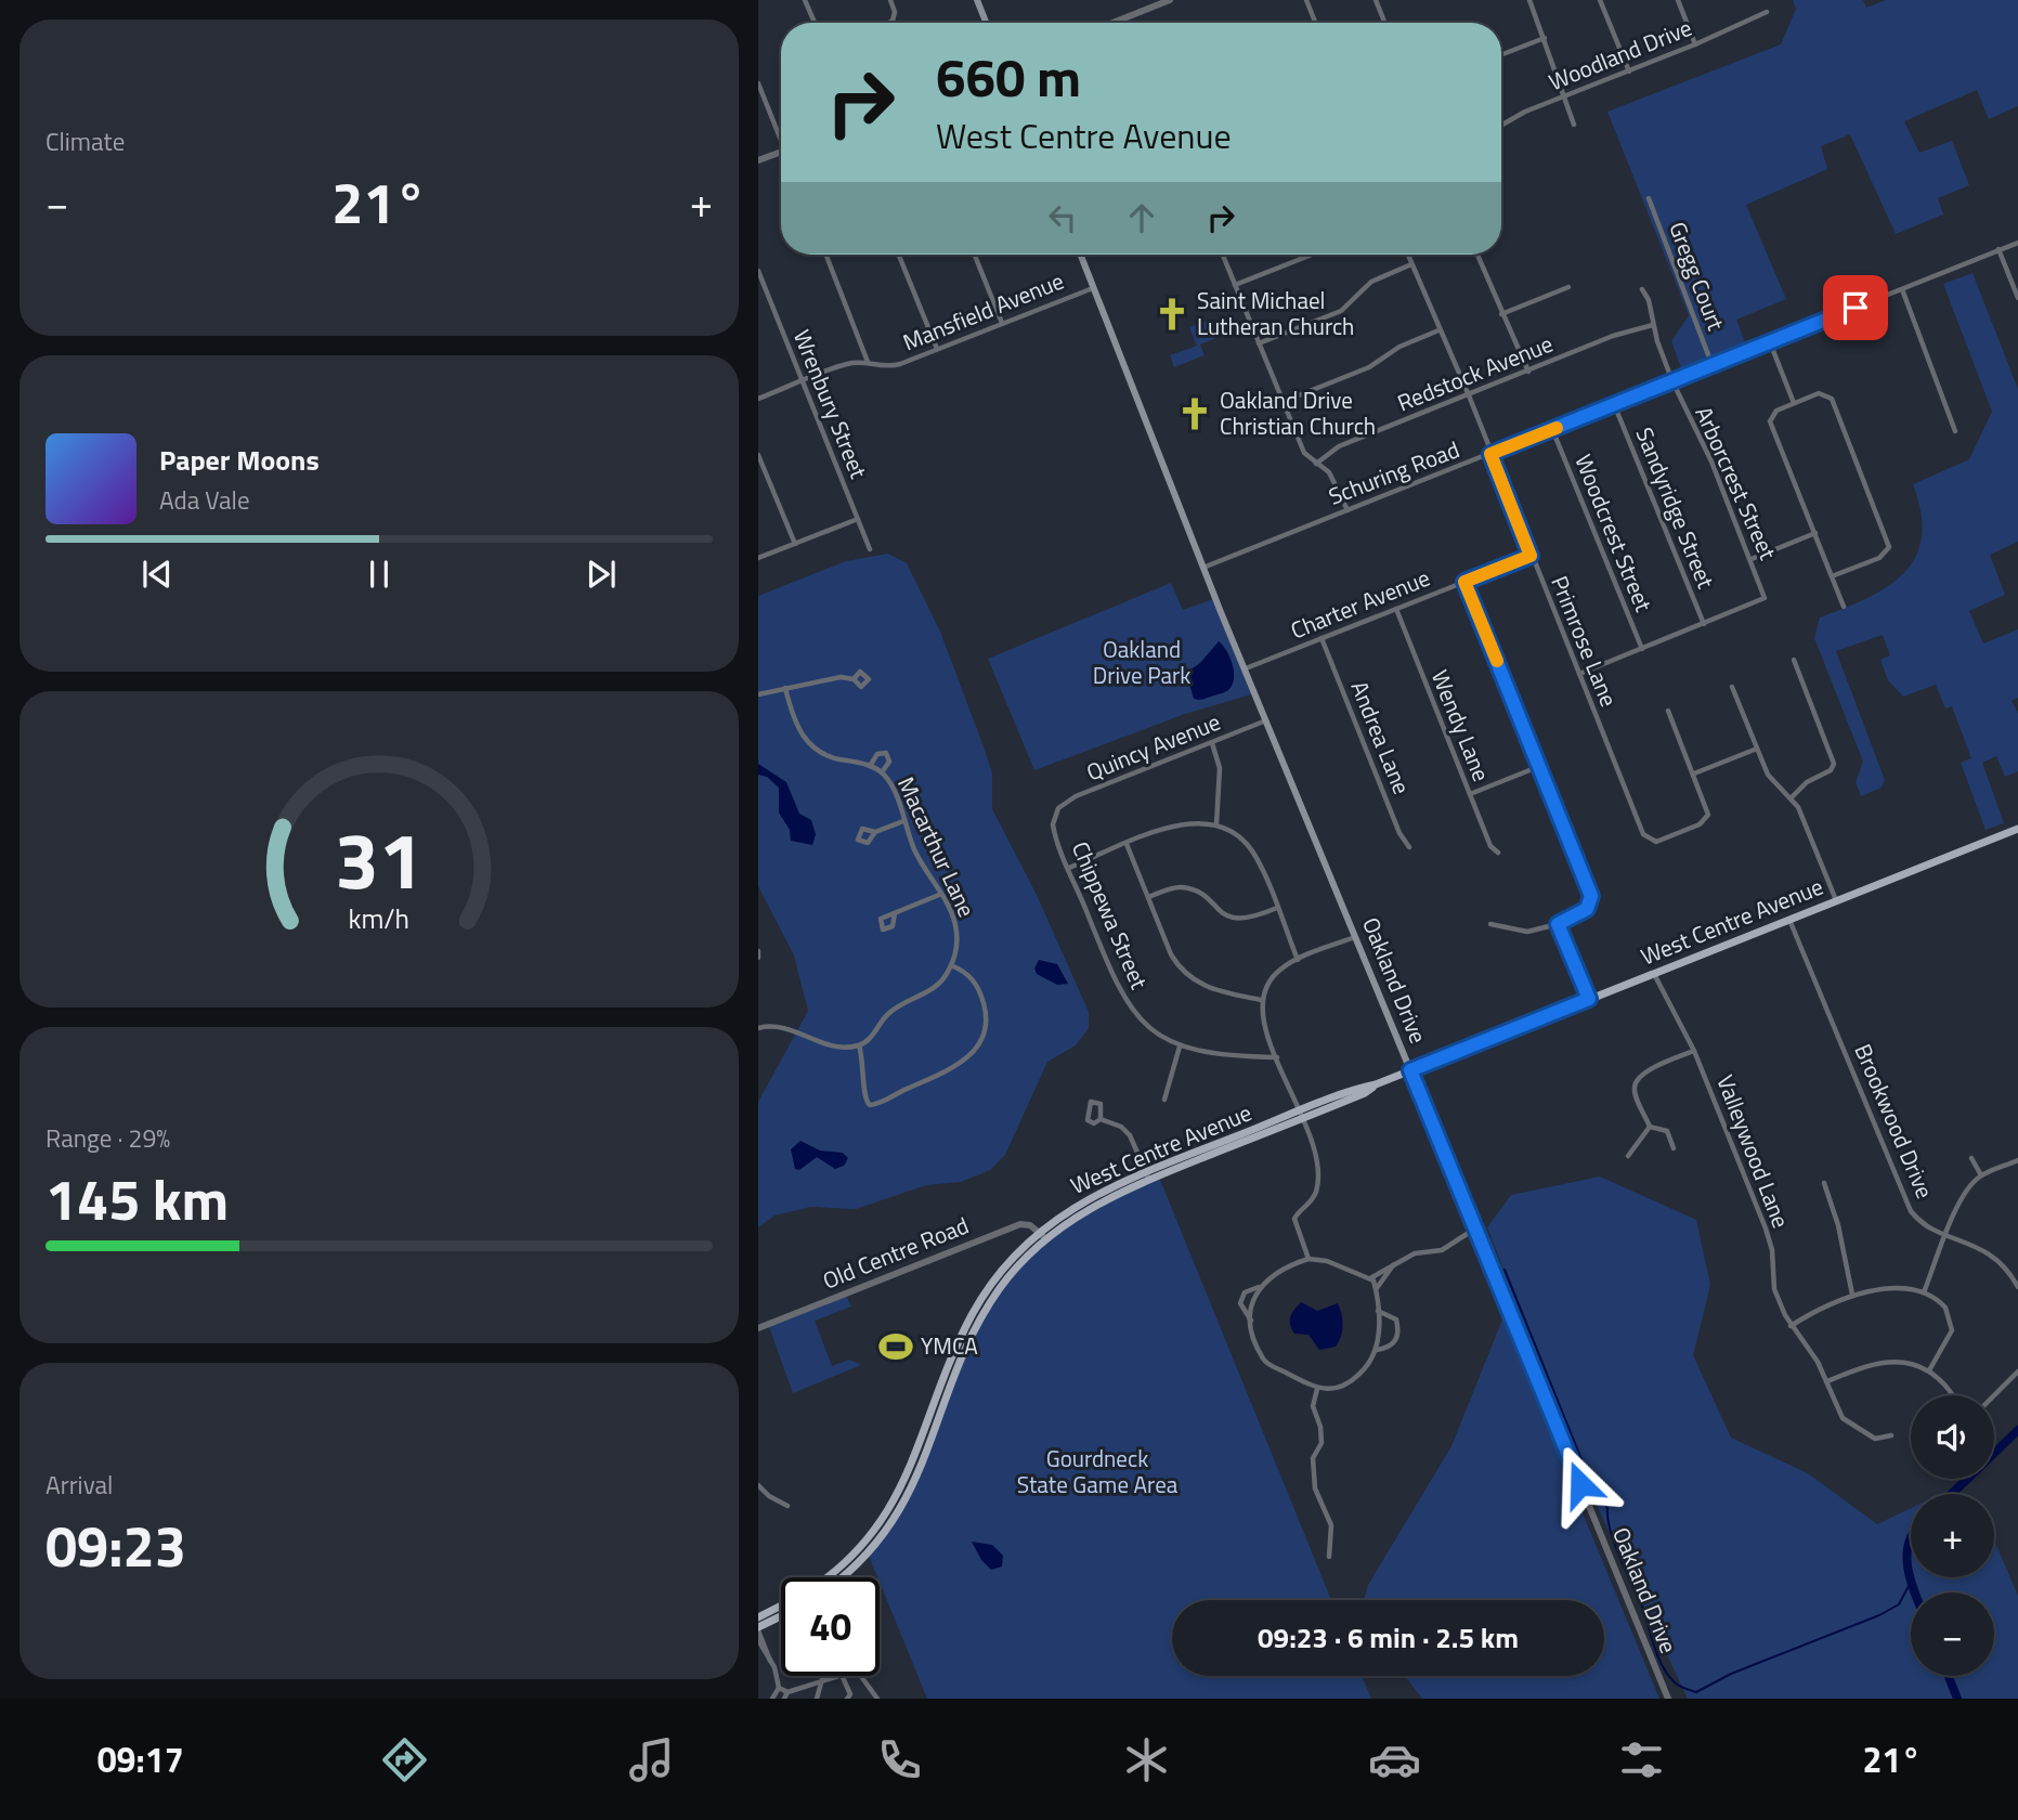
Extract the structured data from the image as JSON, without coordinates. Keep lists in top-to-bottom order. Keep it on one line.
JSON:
{"streets":{"main road":["West Centre Avenue","Oakland Drive"],"street":["Woodland Drive","Gregg Court","Mansfield Avenue","Redstock Avenue","Wrenbury Street","Schuring Road","Arborcrest Street","Sandyridge Street","Woodcrest Street","Charter Avenue","Primrose Lane","Wendy Lane","Andrea Lane","Quincy Avenue","Macarthur Lane","Chippewa Street","Brookwood Drive","Valleywood Lane","Old Centre Road"]},"crossings":[["Gregg Court","Schuring Road"],["Mansfield Avenue","Wrenbury Street"],["Mansfield Avenue","Oakland Drive"],["Redstock Avenue","Arborcrest Street"],["Redstock Avenue","Primrose Lane"],["Schuring Road","Arborcrest Street"],["Schuring Road","Sandyridge Street"],["Schuring Road","Woodcrest Street"],["Schuring Road","Primrose Lane"],["Schuring Road","Oakland Drive"],["Arborcrest Street","Sandyridge Street"],["Charter Avenue","Primrose Lane"],["Charter Avenue","Wendy Lane"],["Charter Avenue","Andrea Lane"],["Charter Avenue","Oakland Drive"],["Quincy Avenue","Chippewa Street"],["Quincy Avenue","Oakland Drive"],["West Centre Avenue","Oakland Drive"],["West Centre Avenue","Brookwood Drive"],["West Centre Avenue","Valleywood Lane"],["West Centre Avenue","Old Centre Road"]],"parks":["Oakland Drive Park","Gourdneck State Game Area"],"places":{"church":["Saint Michael Lutheran Church","Oakland Drive Christian Church"],"sports":["YMCA"]},"page":{"tile":["Climate",["Range · 29%","145 km"],["Arrival","09:23"]],"turn":["660 m","West Centre Avenue"],"heat":["−","21°","+"],"song":["Paper Moons","Ada Vale"],"map_buttons":["+","−"],"limit":"40","trip":"09:23 · 6 min · 2.5 km","tabs":["09:17","21°"],"gauge":["31","km/h"]}}
